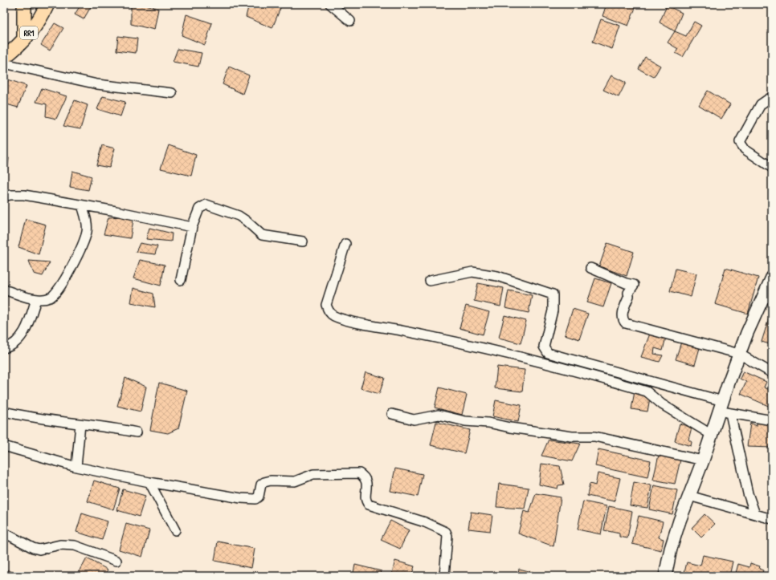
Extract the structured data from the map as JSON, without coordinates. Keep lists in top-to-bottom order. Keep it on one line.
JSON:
{"streets":{"main road":["RR1"]}}
